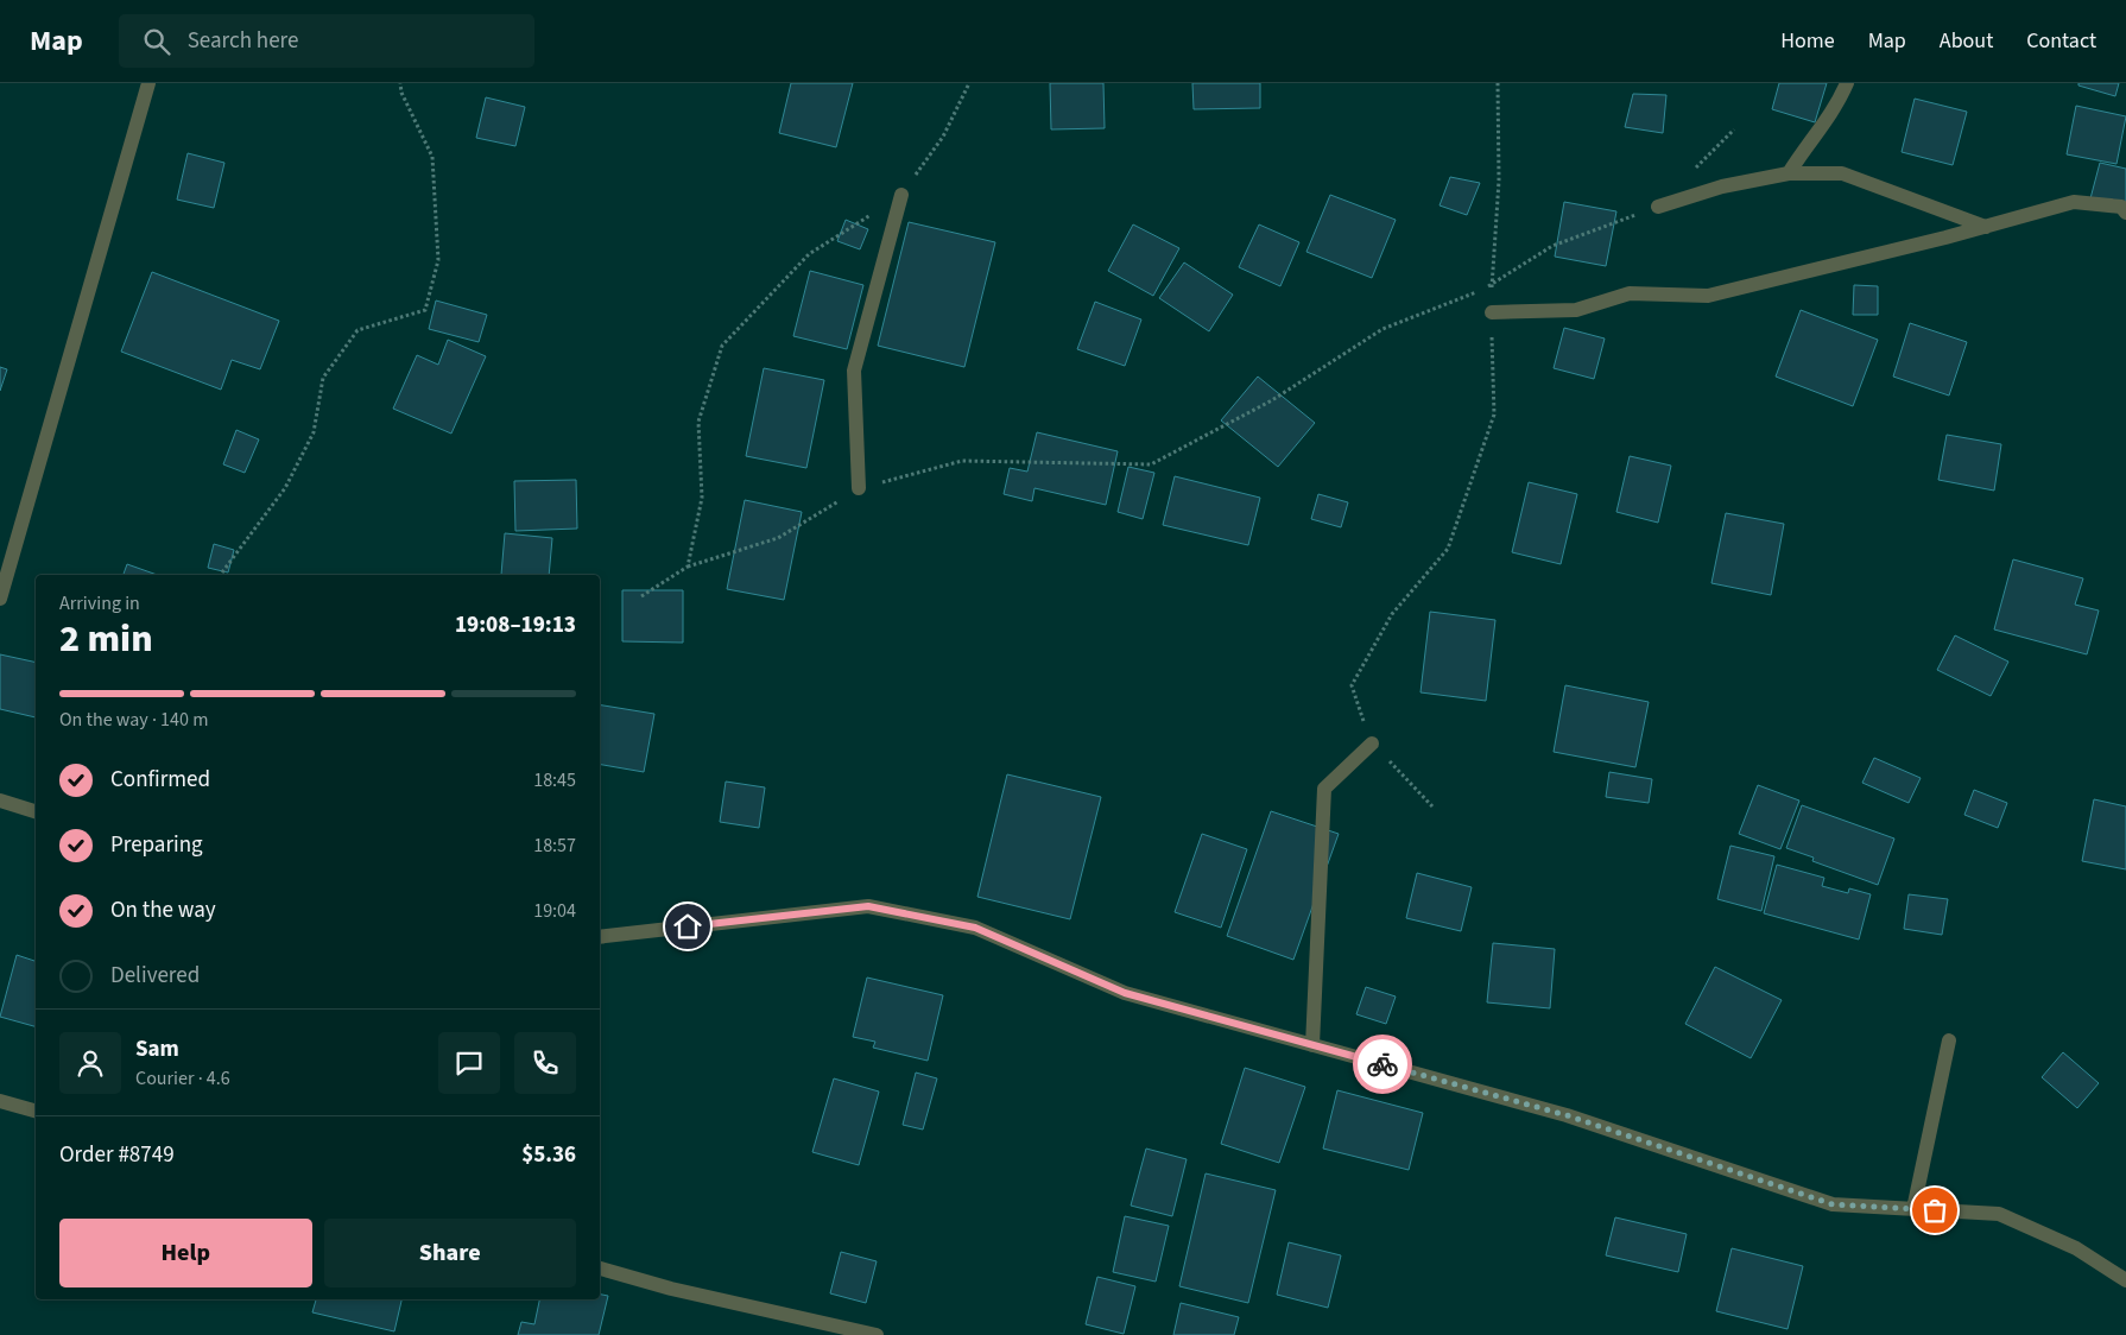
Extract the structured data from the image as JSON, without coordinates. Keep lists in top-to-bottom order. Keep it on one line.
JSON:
{"page":{"header":"Map","search":"Search here","nav":["Home","Map","About","Contact"],"heading":["2 min","Arriving in","19:08–19:13"],"panel":["Sam","Courier · 4.6","Order #8749","$5.36"],"bar":"On the way · 140 m","list":[["Confirmed","18:45"],["Preparing","18:57"],["On the way","19:04"],"Delivered"],"buttons":["Help","Share"]}}
